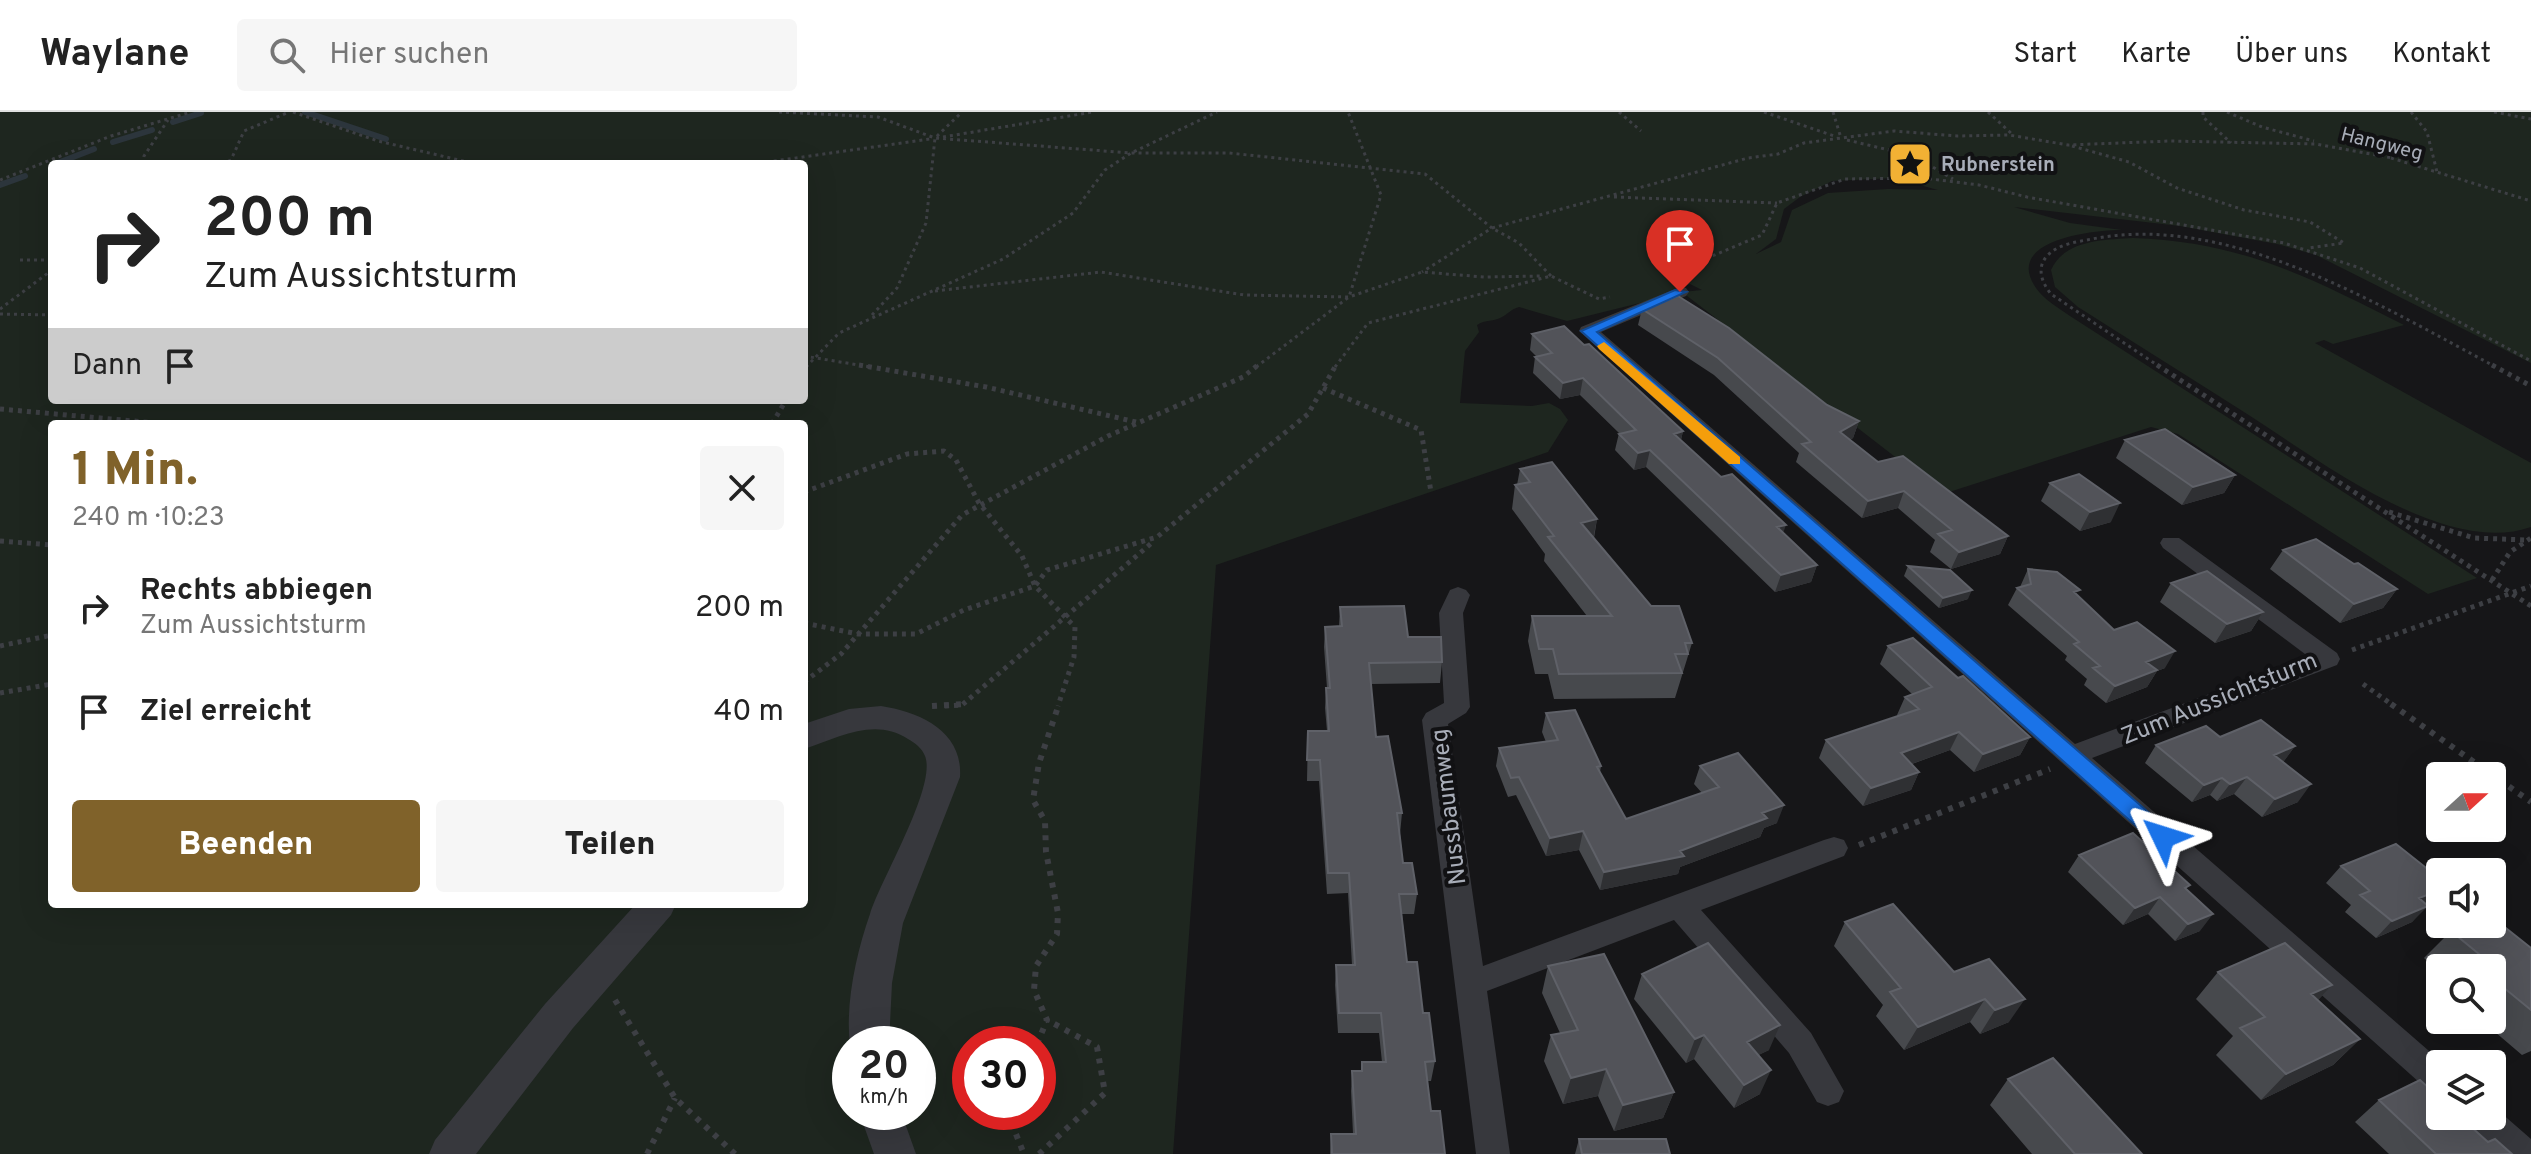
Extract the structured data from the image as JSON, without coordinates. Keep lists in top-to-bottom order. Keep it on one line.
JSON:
{"streets":{"street":["Zum Aussichtsturm","Nussbaumweg"],"path":["Hangweg"]},"places":{"place":["Rubnerstein"]},"north":"right","page":{"header":"Waylane","search":"Hier suchen","nav":["Start","Karte","Über uns","Kontakt"],"turn":["200 m","Zum Aussichtsturm"],"then":"Dann","heading":["1 Min.","240 m · 10:23"],"list":[{"name":"Rechts abbiegen","note":"Zum Aussichtsturm","value":"200 m"},{"name":"Ziel erreicht","value":"40 m"}],"buttons":["Beenden","Teilen"],"speed":"20 km/h","limit":"30"}}
